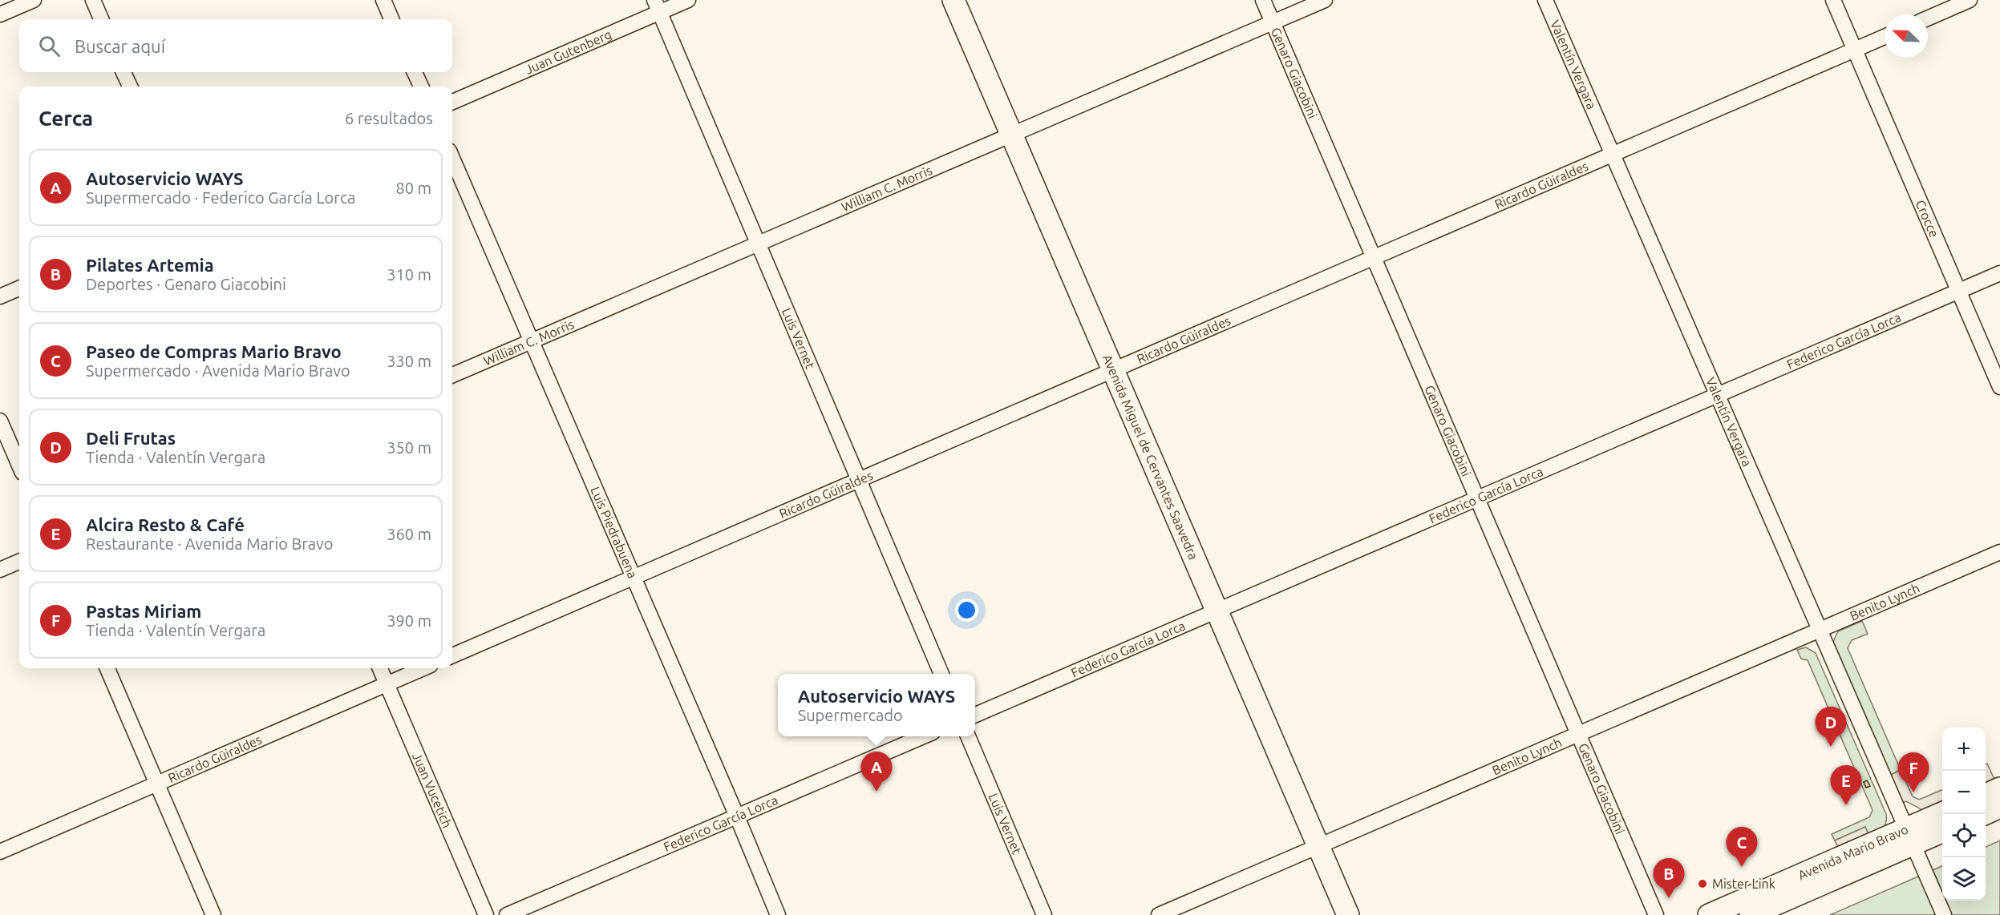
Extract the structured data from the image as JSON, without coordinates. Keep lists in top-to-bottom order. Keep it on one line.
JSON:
{"streets":{"street":["Juan Gutenberg","Valentín Vergara","Genaro Giacobini","Ricardo Güiraldes","William C. Morris","Crocce","Luis Vernet","Federico García Lorca","Avenida Miguel de Cervantes Saavedra","Luis Piedrabuena","Benito Lynch","Juan Vucetich","Avenida Mario Bravo"]},"crossings":[["Juan Gutenberg","Luis Vernet"],["Valentín Vergara","Ricardo Güiraldes"],["Valentín Vergara","Federico García Lorca"],["Valentín Vergara","Benito Lynch"],["Valentín Vergara","Avenida Mario Bravo"],["Genaro Giacobini","Ricardo Güiraldes"],["Genaro Giacobini","William C. Morris"],["Genaro Giacobini","Federico García Lorca"],["Genaro Giacobini","Benito Lynch"],["Ricardo Güiraldes","Crocce"],["Ricardo Güiraldes","Luis Vernet"],["Ricardo Güiraldes","Avenida Miguel de Cervantes Saavedra"],["Ricardo Güiraldes","Luis Piedrabuena"],["Ricardo Güiraldes","Juan Vucetich"],["William C. Morris","Luis Vernet"],["William C. Morris","Avenida Miguel de Cervantes Saavedra"],["William C. Morris","Luis Piedrabuena"],["Crocce","Federico García Lorca"],["Federico García Lorca","Avenida Miguel de Cervantes Saavedra"],["Federico García Lorca","Luis Piedrabuena"],["Avenida Miguel de Cervantes Saavedra","Benito Lynch"]],"places":["Mister Link"],"north":"top left","page":{"search":"Buscar aquí","heading":["Cerca","6 resultados"],"list":[{"mark":"A","name":"Autoservicio WAYS","note":"Supermercado · Federico García Lorca","value":"80 m"},{"mark":"B","name":"Pilates Artemia","note":"Deportes · Genaro Giacobini","value":"310 m"},{"mark":"C","name":"Paseo de Compras Mario Bravo","note":"Supermercado · Avenida Mario Bravo","value":"330 m"},{"mark":"D","name":"Deli Frutas","note":"Tienda · Valentín Vergara","value":"350 m"},{"mark":"E","name":"Alcira Resto & Café","note":"Restaurante · Avenida Mario Bravo","value":"360 m"},{"mark":"F","name":"Pastas Miriam","note":"Tienda · Valentín Vergara","value":"390 m"}],"popup":["Autoservicio WAYS","Supermercado"],"pins":["D","A","F","E","C","B"],"map_buttons":["+","−"]}}
